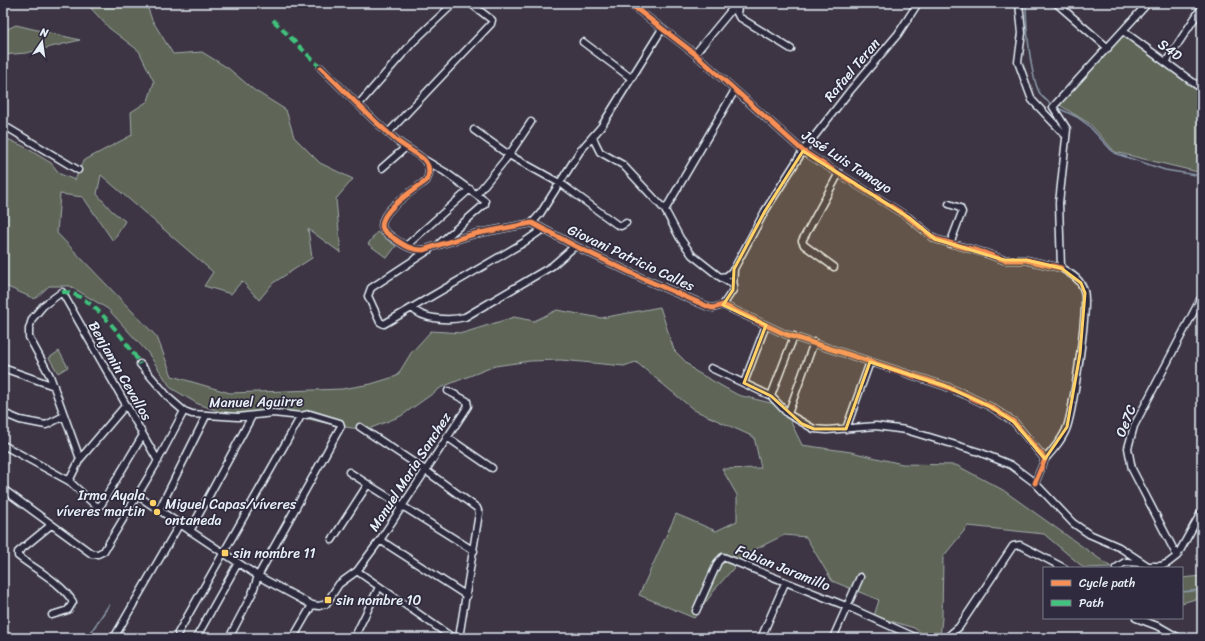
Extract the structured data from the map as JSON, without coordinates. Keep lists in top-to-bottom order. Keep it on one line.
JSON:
{"streets":{"street":["S4D","Rafael Teran","José Luis Tamayo","Giovani Patricio Calles","Benjamin Cevallos","Manuel Aguirre","Oe7C","Manuel Maria Sanchez","Fabian Jaramillo"]},"crossings":[["Rafael Teran","José Luis Tamayo"]],"places":{"other":["Irma Ayala víveres martin","Miguel Capas/víveres ontaneda"],"transit":["sin nombre 11","sin nombre 10"]},"legend":["Cycle path","Path"],"north":"top"}
